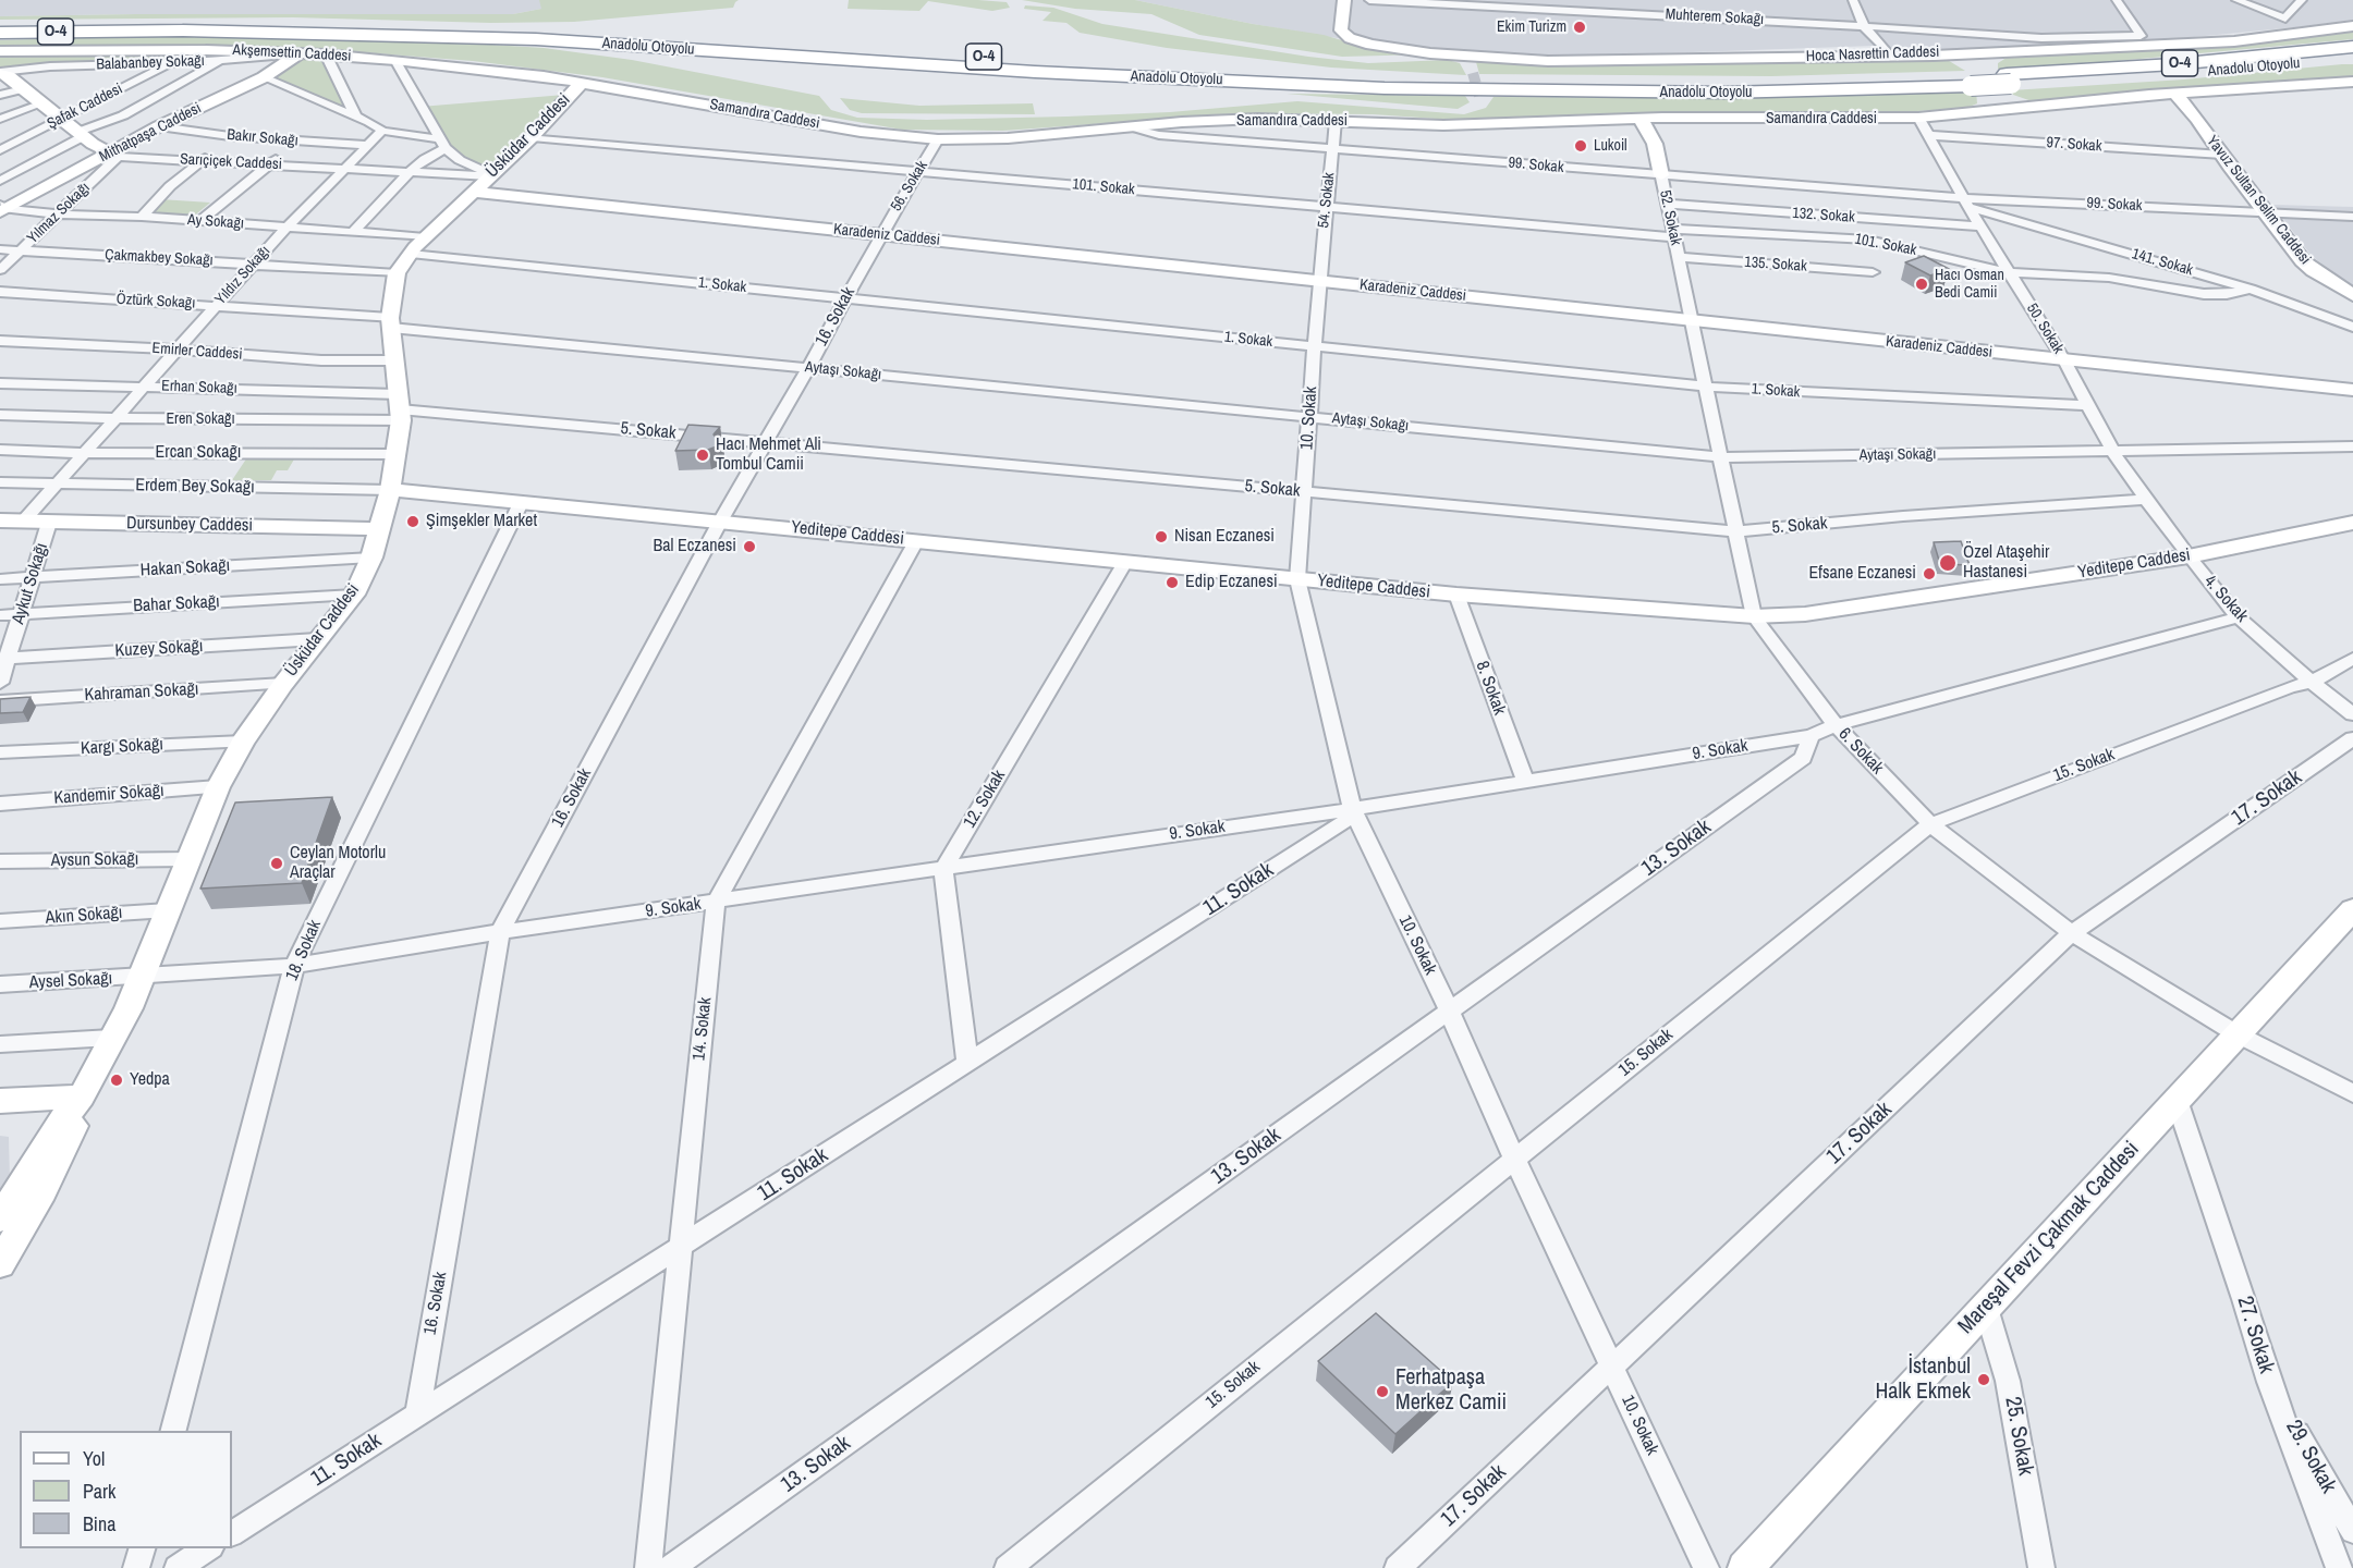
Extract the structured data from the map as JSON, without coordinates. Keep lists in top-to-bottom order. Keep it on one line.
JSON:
{"streets":{"highway":["O-4","Anadolu Otoyolu"],"street":["Muhterem Sokağı","Akşemsettin Caddesi","Hoca Nasrettin Caddesi","Balabanbey Sokağı","Şafak Caddesi","Samandıra Caddesi","Mithatpaşa Caddesi","Üsküdar Caddesi","Bakır Sokağı","97. Sokak","Sarıçiçek Caddesi","99. Sokak","56. Sokak","101. Sokak","54. Sokak","Yavuz Sultan Selim Caddesi","Yılmaz Sokağı","132. Sokak","52. Sokak","Ay Sokağı","Karadeniz Caddesi","Çakmakbey Sokağı","141. Sokak","135. Sokak","Yıldız Sokağı","1. Sokak","Öztürk Sokağı","16. Sokak","50. Sokak","Emirler Caddesi","Aytaşı Sokağı","Erhan Sokağı","10. Sokak","Eren Sokağı","5. Sokak","Ercan Sokağı","Erdem Bey Sokağı","Dursunbey Caddesi","Yeditepe Caddesi","Hakan Sokağı","Aykut Sokağı","4. Sokak","Bahar Sokağı","Kuzey Sokağı","8. Sokak","Kahraman Sokağı","Kargı Sokağı","9. Sokak","6. Sokak","15. Sokak","Kandemir Sokağı","17. Sokak","12. Sokak","13. Sokak","Aysun Sokağı","11. Sokak","Akın Sokağı","18. Sokak","Aysel Sokağı","14. Sokak","Mareşal Fevzi Çakmak Caddesi","27. Sokak","25. Sokak","29. Sokak"]},"crossings":[["Anadolu Otoyolu","Hoca Nasrettin Caddesi"],["Akşemsettin Caddesi","Balabanbey Sokağı"],["Akşemsettin Caddesi","Samandıra Caddesi"],["Akşemsettin Caddesi","Mithatpaşa Caddesi"],["Akşemsettin Caddesi","Üsküdar Caddesi"],["Balabanbey Sokağı","Şafak Caddesi"],["Balabanbey Sokağı","Mithatpaşa Caddesi"],["Balabanbey Sokağı","Sarıçiçek Caddesi"],["Şafak Caddesi","Sarıçiçek Caddesi"],["Samandıra Caddesi","Üsküdar Caddesi"],["Samandıra Caddesi","99. Sokak"],["Samandıra Caddesi","56. Sokak"],["Samandıra Caddesi","54. Sokak"],["Samandıra Caddesi","52. Sokak"],["Samandıra Caddesi","50. Sokak"],["Mithatpaşa Caddesi","Bakır Sokağı"],["Mithatpaşa Caddesi","Sarıçiçek Caddesi"],["Mithatpaşa Caddesi","Yılmaz Sokağı"],["Mithatpaşa Caddesi","Ay Sokağı"],["Üsküdar Caddesi","Sarıçiçek Caddesi"],["Üsküdar Caddesi","101. Sokak"],["Üsküdar Caddesi","Ay Sokağı"],["Üsküdar Caddesi","Karadeniz Caddesi"],["Üsküdar Caddesi","Çakmakbey Sokağı"],["Üsküdar Caddesi","1. Sokak"],["Üsküdar Caddesi","Öztürk Sokağı"],["Üsküdar Caddesi","Emirler Caddesi"],["Üsküdar Caddesi","Aytaşı Sokağı"],["Üsküdar Caddesi","Erhan Sokağı"],["Üsküdar Caddesi","Eren Sokağı"],["Üsküdar Caddesi","5. Sokak"],["Üsküdar Caddesi","Ercan Sokağı"],["Üsküdar Caddesi","Erdem Bey Sokağı"],["Üsküdar Caddesi","Dursunbey Caddesi"],["Üsküdar Caddesi","Yeditepe Caddesi"],["Üsküdar Caddesi","Hakan Sokağı"],["Üsküdar Caddesi","Bahar Sokağı"],["Üsküdar Caddesi","Kuzey Sokağı"],["Üsküdar Caddesi","Kahraman Sokağı"],["Üsküdar Caddesi","Kargı Sokağı"],["Üsküdar Caddesi","9. Sokak"],["Üsküdar Caddesi","Kandemir Sokağı"],["Üsküdar Caddesi","Aysun Sokağı"],["Üsküdar Caddesi","Akın Sokağı"],["Üsküdar Caddesi","Aysel Sokağı"],["Bakır Sokağı","Sarıçiçek Caddesi"],["Bakır Sokağı","Yıldız Sokağı"],["97. Sokak","Yavuz Sultan Selim Caddesi"],["97. Sokak","50. Sokak"],["Sarıçiçek Caddesi","Yılmaz Sokağı"],["Sarıçiçek Caddesi","Yıldız Sokağı"],["99. Sokak","54. Sokak"],["99. Sokak","Yavuz Sultan Selim Caddesi"],["99. Sokak","52. Sokak"],["99. Sokak","141. Sokak"],["99. Sokak","50. Sokak"],["56. Sokak","101. Sokak"],["56. Sokak","Karadeniz Caddesi"],["56. Sokak","16. Sokak"],["101. Sokak","54. Sokak"],["101. Sokak","52. Sokak"],["101. Sokak","141. Sokak"],["101. Sokak","50. Sokak"],["54. Sokak","Karadeniz Caddesi"],["54. Sokak","10. Sokak"],["Yılmaz Sokağı","Ay Sokağı"],["Yılmaz Sokağı","Çakmakbey Sokağı"],["132. Sokak","52. Sokak"],["132. Sokak","50. Sokak"],["52. Sokak","Karadeniz Caddesi"],["52. Sokak","135. Sokak"],["52. Sokak","6. Sokak"],["Ay Sokağı","Yıldız Sokağı"],["Karadeniz Caddesi","16. Sokak"],["Karadeniz Caddesi","50. Sokak"],["Karadeniz Caddesi","10. Sokak"],["Karadeniz Caddesi","4. Sokak"],["Karadeniz Caddesi","6. Sokak"],["Çakmakbey Sokağı","Yıldız Sokağı"],["141. Sokak","50. Sokak"],["Yıldız Sokağı","Öztürk Sokağı"],["Yıldız Sokağı","Emirler Caddesi"],["Yıldız Sokağı","Erhan Sokağı"],["Yıldız Sokağı","Eren Sokağı"],["Yıldız Sokağı","Ercan Sokağı"],["Yıldız Sokağı","Erdem Bey Sokağı"],["Yıldız Sokağı","Dursunbey Caddesi"],["1. Sokak","16. Sokak"],["1. Sokak","10. Sokak"],["1. Sokak","4. Sokak"],["1. Sokak","6. Sokak"],["Öztürk Sokağı","Aytaşı Sokağı"],["16. Sokak","Aytaşı Sokağı"],["16. Sokak","5. Sokak"],["16. Sokak","Yeditepe Caddesi"],["16. Sokak","9. Sokak"],["16. Sokak","11. Sokak"],["50. Sokak","4. Sokak"],["Aytaşı Sokağı","10. Sokak"],["Aytaşı Sokağı","4. Sokak"],["Aytaşı Sokağı","6. Sokak"],["Erhan Sokağı","Eren Sokağı"],["Erhan Sokağı","5. Sokak"],["10. Sokak","5. Sokak"],["10. Sokak","Yeditepe Caddesi"],["10. Sokak","9. Sokak"],["10. Sokak","15. Sokak"],["10. Sokak","17. Sokak"],["10. Sokak","13. Sokak"],["10. Sokak","11. Sokak"],["Eren Sokağı","5. Sokak"],["5. Sokak","4. Sokak"],["5. Sokak","6. Sokak"],["Erdem Bey Sokağı","Yeditepe Caddesi"],["Dursunbey Caddesi","Aykut Sokağı"],["Yeditepe Caddesi","4. Sokak"],["Yeditepe Caddesi","8. Sokak"],["Yeditepe Caddesi","6. Sokak"],["Yeditepe Caddesi","12. Sokak"],["Yeditepe Caddesi","18. Sokak"],["Yeditepe Caddesi","14. Sokak"],["Hakan Sokağı","Aykut Sokağı"],["Aykut Sokağı","Bahar Sokağı"],["Aykut Sokağı","Kuzey Sokağı"],["4. Sokak","9. Sokak"],["4. Sokak","15. Sokak"],["8. Sokak","9. Sokak"],["9. Sokak","6. Sokak"],["9. Sokak","12. Sokak"],["9. Sokak","13. Sokak"],["9. Sokak","11. Sokak"],["9. Sokak","18. Sokak"],["9. Sokak","Aysel Sokağı"],["9. Sokak","14. Sokak"],["6. Sokak","15. Sokak"],["6. Sokak","17. Sokak"],["6. Sokak","Mareşal Fevzi Çakmak Caddesi"],["11. Sokak","14. Sokak"],["Mareşal Fevzi Çakmak Caddesi","27. Sokak"],["Mareşal Fevzi Çakmak Caddesi","25. Sokak"],["27. Sokak","29. Sokak"]],"places":["Ekim Turizm","Lukoil","Hacı Osman Bedi Camii","Hacı Mehmet Ali Tombul Camii","Şimşekler Market","Nisan Eczanesi","Bal Eczanesi","Özel Ataşehir Hastanesi","Efsane Eczanesi","Edip Eczanesi","Ceylan Motorlu Araçlar","Yedpa","İstanbul Halk Ekmek","Ferhatpaşa Merkez Camii"],"legend":["Yol","Park","Bina"]}
